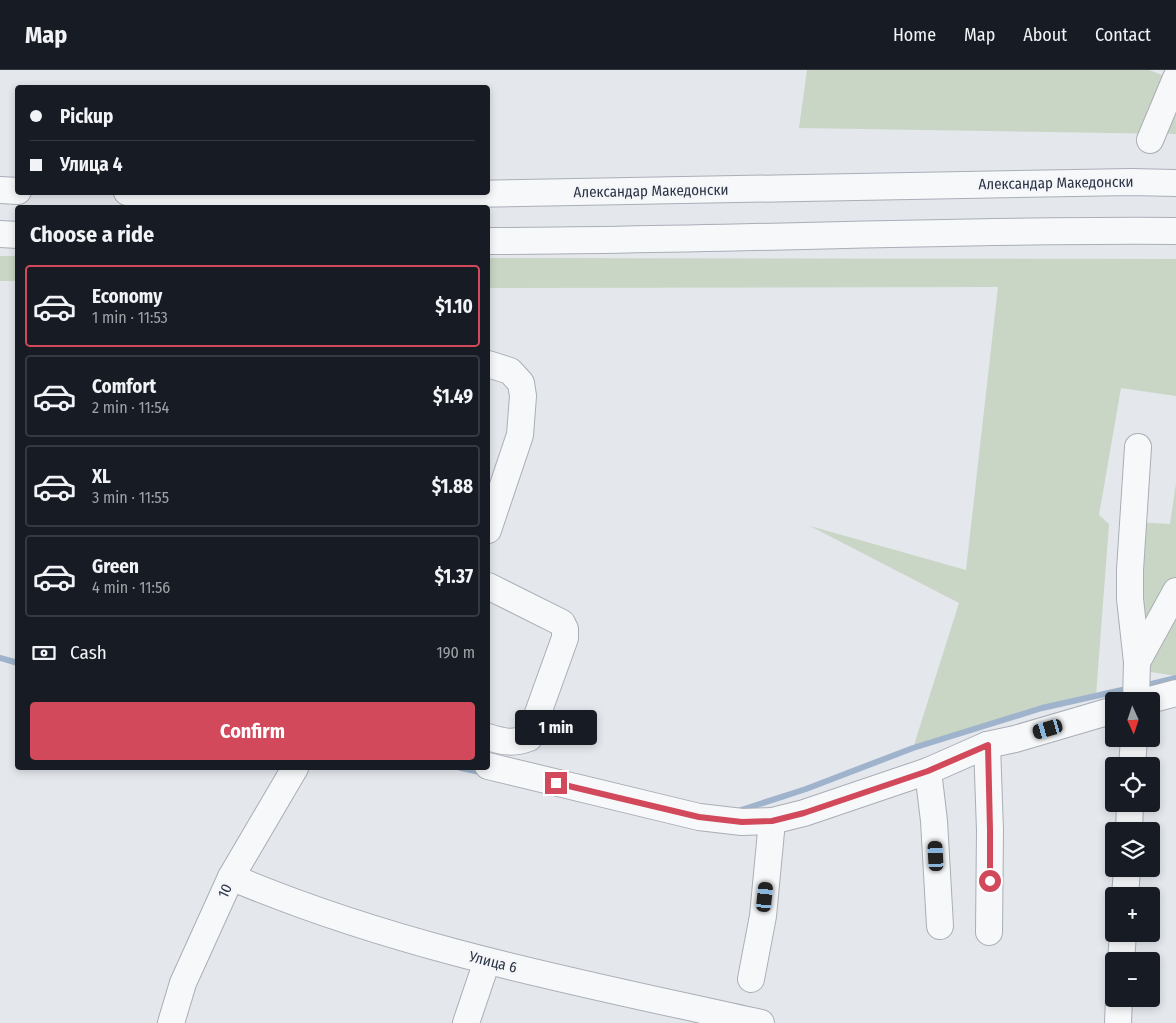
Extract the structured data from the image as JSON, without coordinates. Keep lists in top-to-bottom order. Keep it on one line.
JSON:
{"streets":{"street":["Александар Македонски","10","Улица 6"]},"crossings":[["10","Улица 6"]],"north":"bottom","page":{"header":"Map","nav":["Home","Map","About","Contact"],"banner":["Pickup","Улица 4"],"heading":"Choose a ride","list":[{"name":"Economy","note":"1 min · 11:53","value":"$1.10"},{"name":"Comfort","note":"2 min · 11:54","value":"$1.49"},{"name":"XL","note":"3 min · 11:55","value":"$1.88"},{"name":"Green","note":"4 min · 11:56","value":"$1.37"}],"pay":["Cash","190 m"],"map_buttons":["+","−"],"buttons":"Confirm","bubble":"1 min"}}
